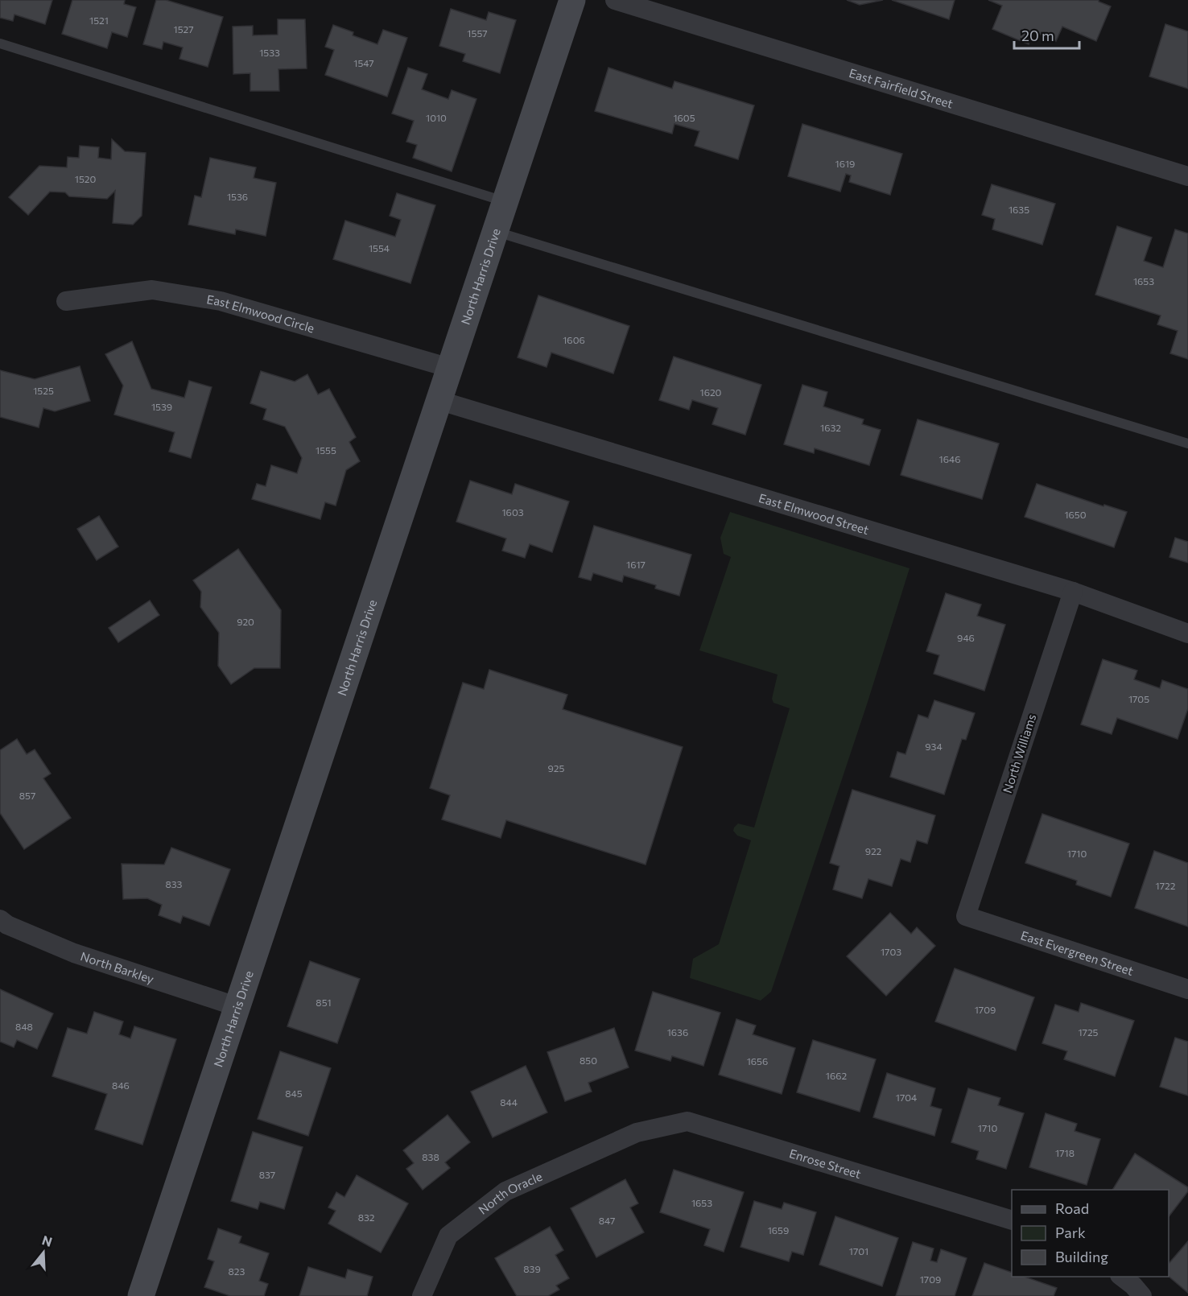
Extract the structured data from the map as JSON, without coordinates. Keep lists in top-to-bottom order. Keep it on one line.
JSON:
{"streets":{"street":["East Fairfield Street","North Harris Drive","East Elmwood Circle","East Elmwood Street","North Williams","East Evergreen Street","North Barkley","Enrose Street","North Oracle"]},"crossings":[["North Harris Drive","East Elmwood Circle"],["North Harris Drive","East Elmwood Street"],["North Harris Drive","North Barkley"],["East Elmwood Street","North Williams"],["North Williams","East Evergreen Street"],["Enrose Street","North Oracle"]],"house_numbers":["1521","1527","1557","1533","1547","1010","1605","1619","1520","1536","1635","1554","1653","1606","1525","1620","1539","1632","1555","1646","1603","1650","1617","920","946","1705","934","925","857","922","1710","833","1722","1703","851","1709","848","1636","1725","850","1656","1662","846","845","1704","844","1710","1718","838","837","1653","832","847","1659","1701","839","823","1709"],"legend":["Road","Park","Building"],"scale_bar":"20 m","north":"top"}
